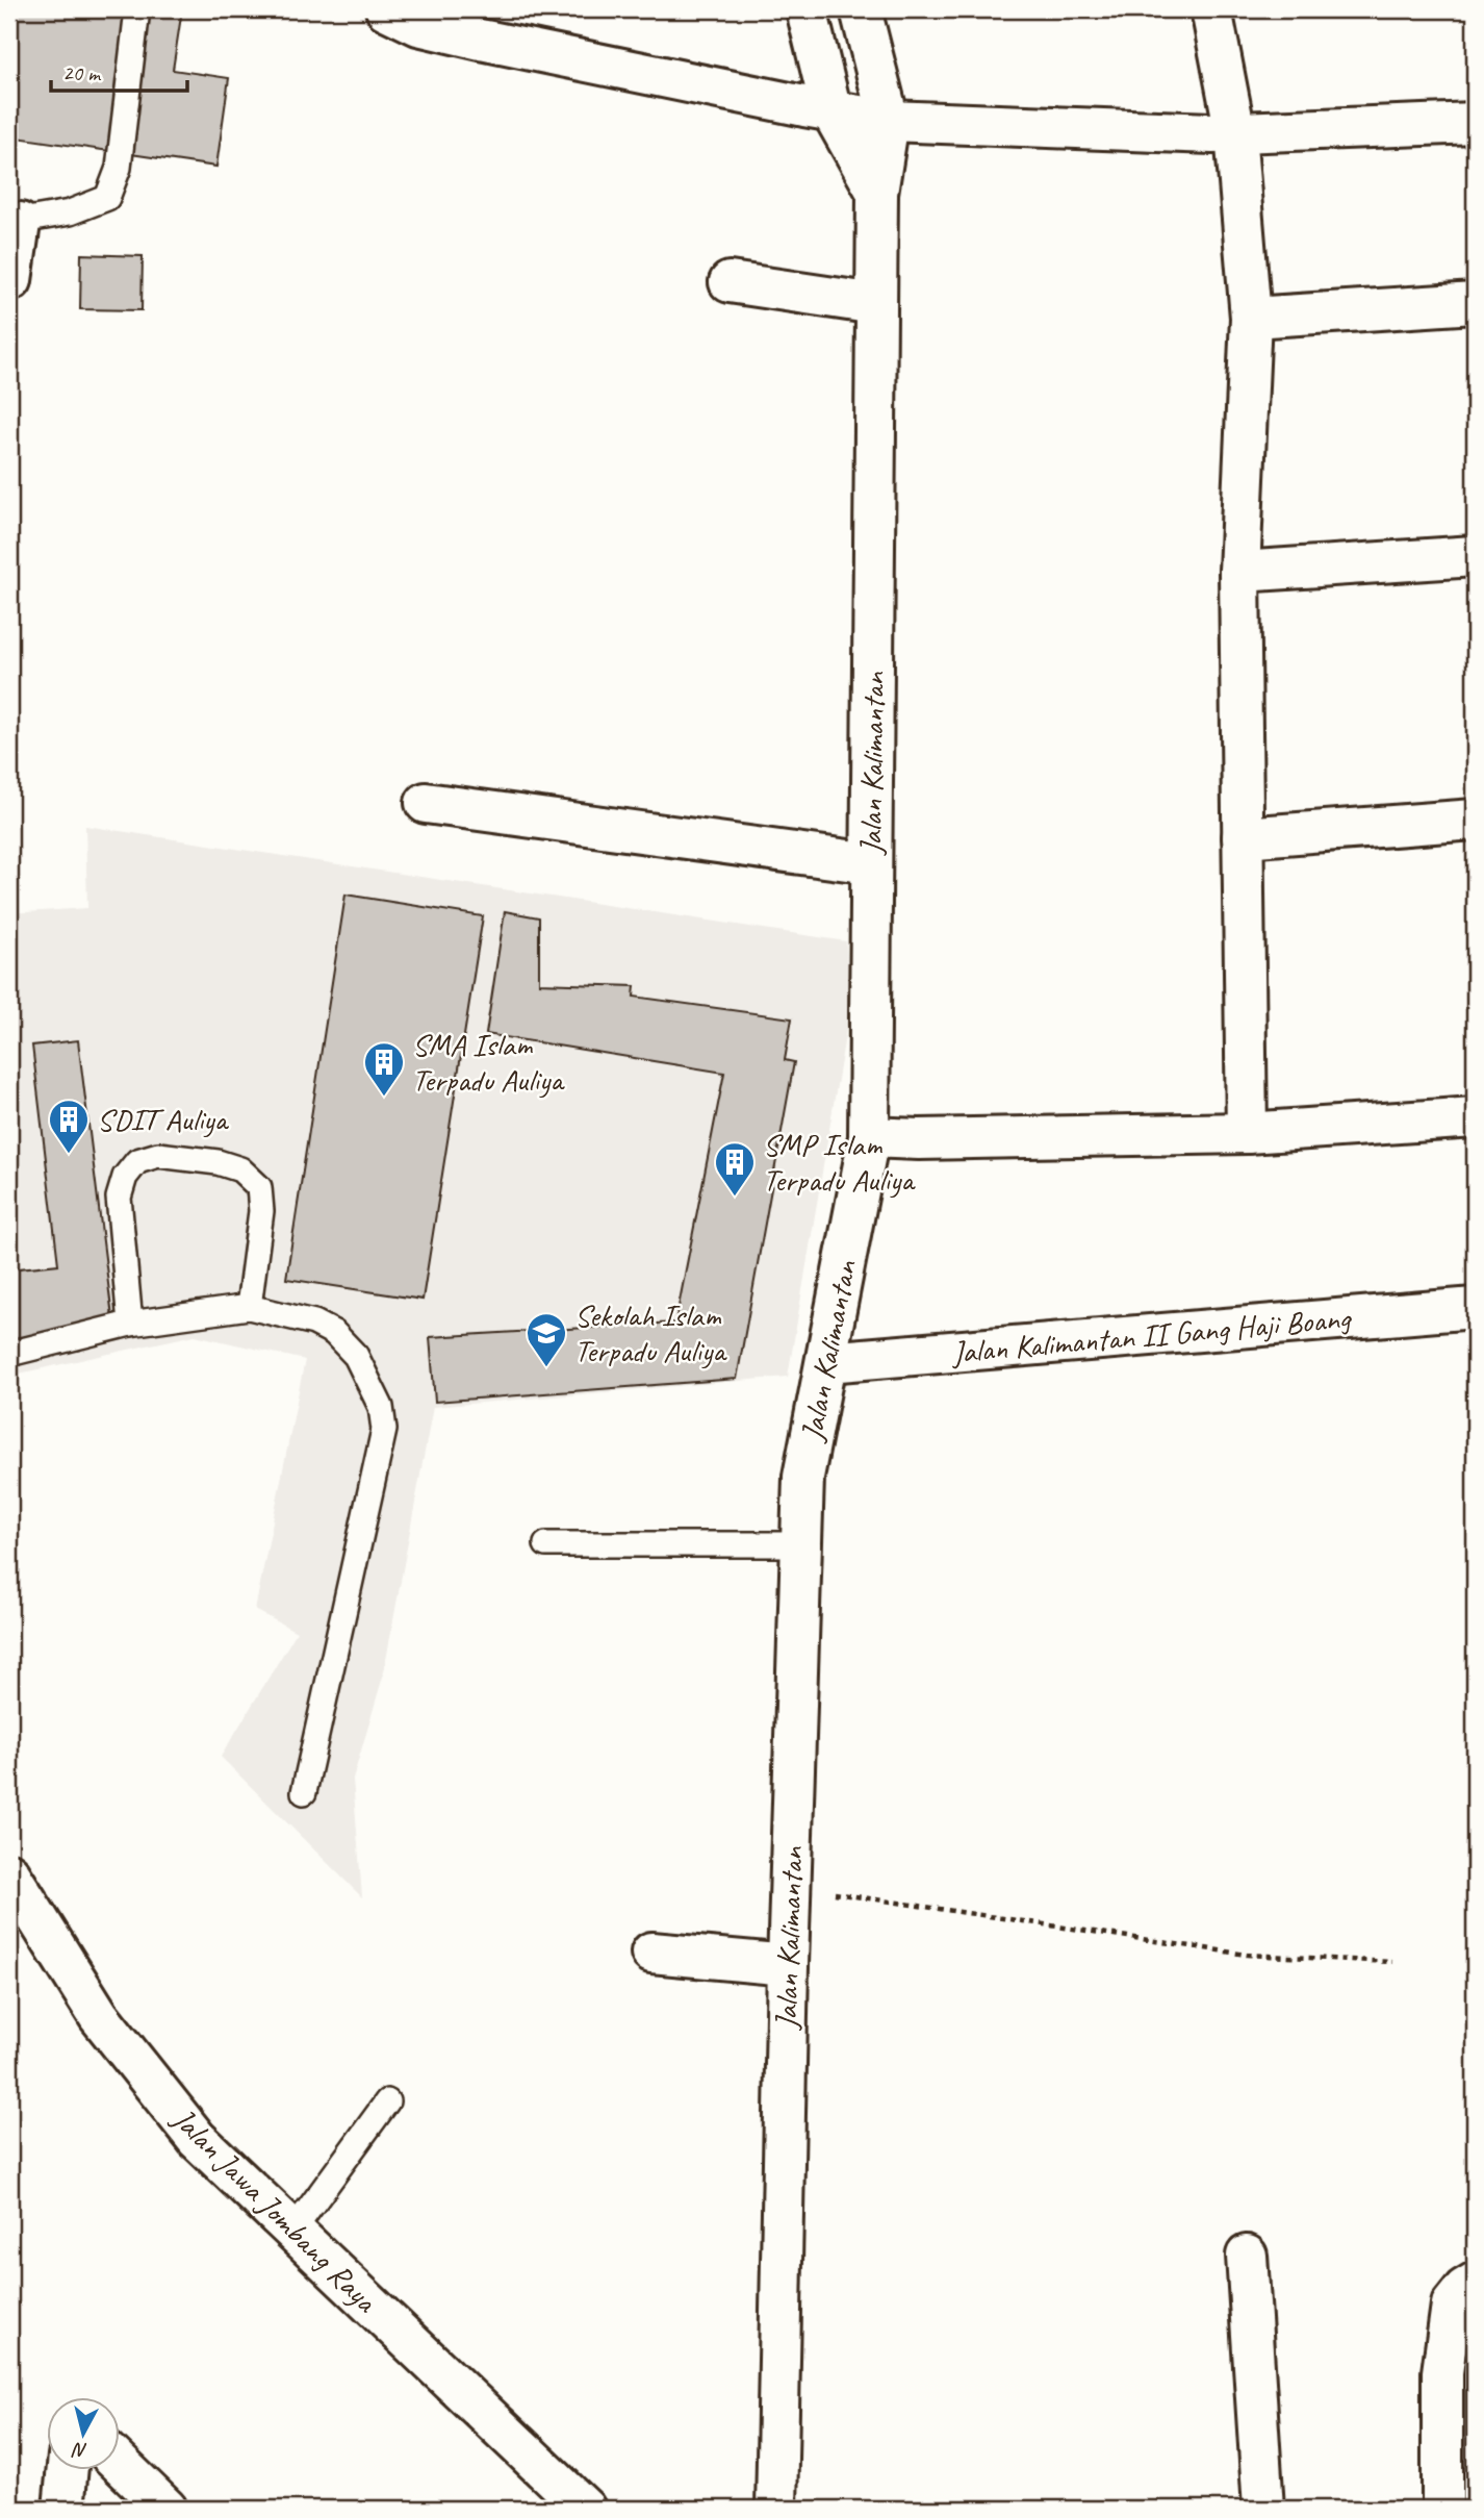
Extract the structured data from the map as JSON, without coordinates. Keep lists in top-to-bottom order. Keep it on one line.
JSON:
{"streets":{"street":["Jalan Kalimantan","Jalan Kalimantan II Gang Haji Boang","Jalan Jawa Jombang Raya"]},"crossings":[["Jalan Kalimantan","Jalan Kalimantan II Gang Haji Boang"]],"places":{"building":["SMA Islam Terpadu Auliya","SDIT Auliya","SMP Islam Terpadu Auliya"],"school or university":["Sekolah Islam Terpadu Auliya"]},"scale_bar":"20 m","north":"bottom"}
